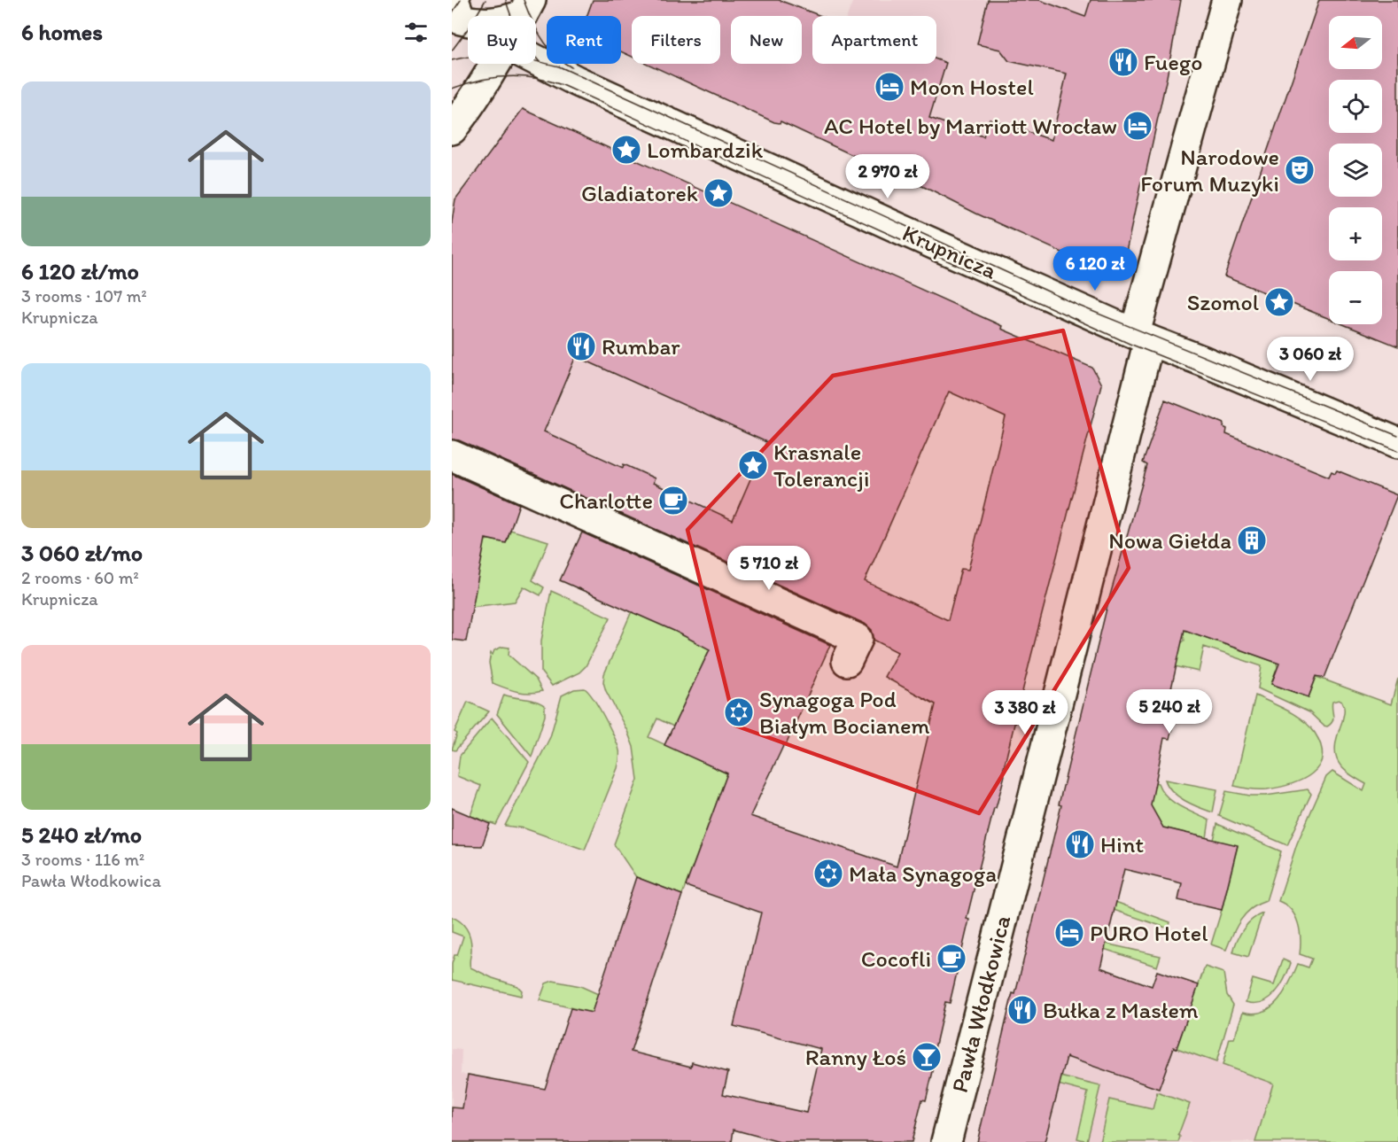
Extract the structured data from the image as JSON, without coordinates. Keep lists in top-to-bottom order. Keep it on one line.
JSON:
{"streets":{"street":["Krupnicza","Pawła Włodkowica"]},"crossings":[["Krupnicza","Pawła Włodkowica"]],"places":{"restaurant":["Fuego","Rumbar","Hint","Bułka z Masłem"],"hotel":["Moon Hostel","AC Hotel by Marriott Wrocław","PURO Hotel"],"place":["Lombardzik","Gladiatorek","Szomol","Krasnale Tolerancji"],"theatre":["Narodowe Forum Muzyki"],"cafe":["Charlotte","Cocofli"],"building":["Nowa Giełda"],"synagogue":["Synagoga Pod Białym Bocianem","Mała Synagoga"],"bar":["Ranny Łoś"]},"north":"left","page":{"heading":"6 homes","map_buttons":["+","−"],"chip":["Buy","Rent","Filters","New","Apartment"],"list":[{"name":"6 120 zł/mo","note":"3 rooms · 107 m² · Krupnicza"},{"name":"3 060 zł/mo","note":"2 rooms · 60 m² · Krupnicza"},{"name":"5 240 zł/mo","note":"3 rooms · 116 m² · Pawła Włodkowica"}],"price":["2 970 zł","6 120 zł","3 060 zł","5 710 zł","5 240 zł","3 380 zł"]}}
